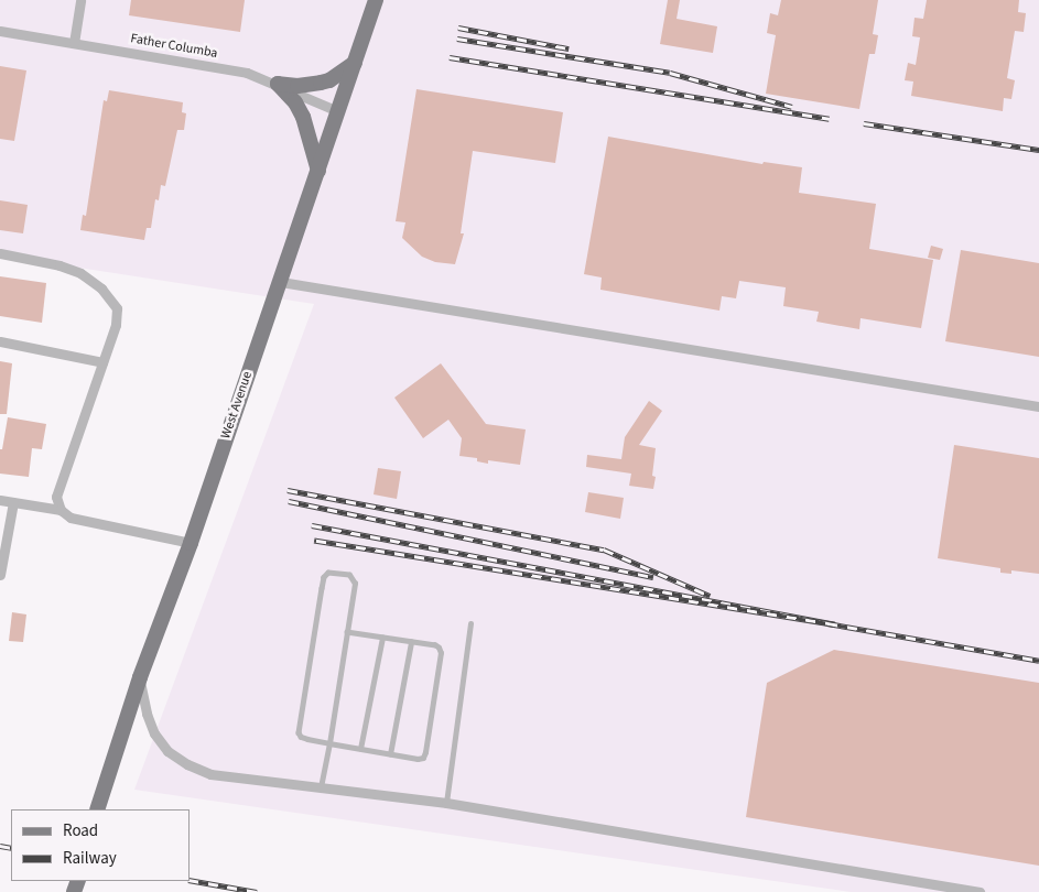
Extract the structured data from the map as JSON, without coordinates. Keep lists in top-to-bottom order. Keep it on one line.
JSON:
{"streets":{"main road":["West Avenue"],"street":["Father Columba"]},"crossings":[["Father Columba","West Avenue"]],"legend":["Road","Railway"]}
